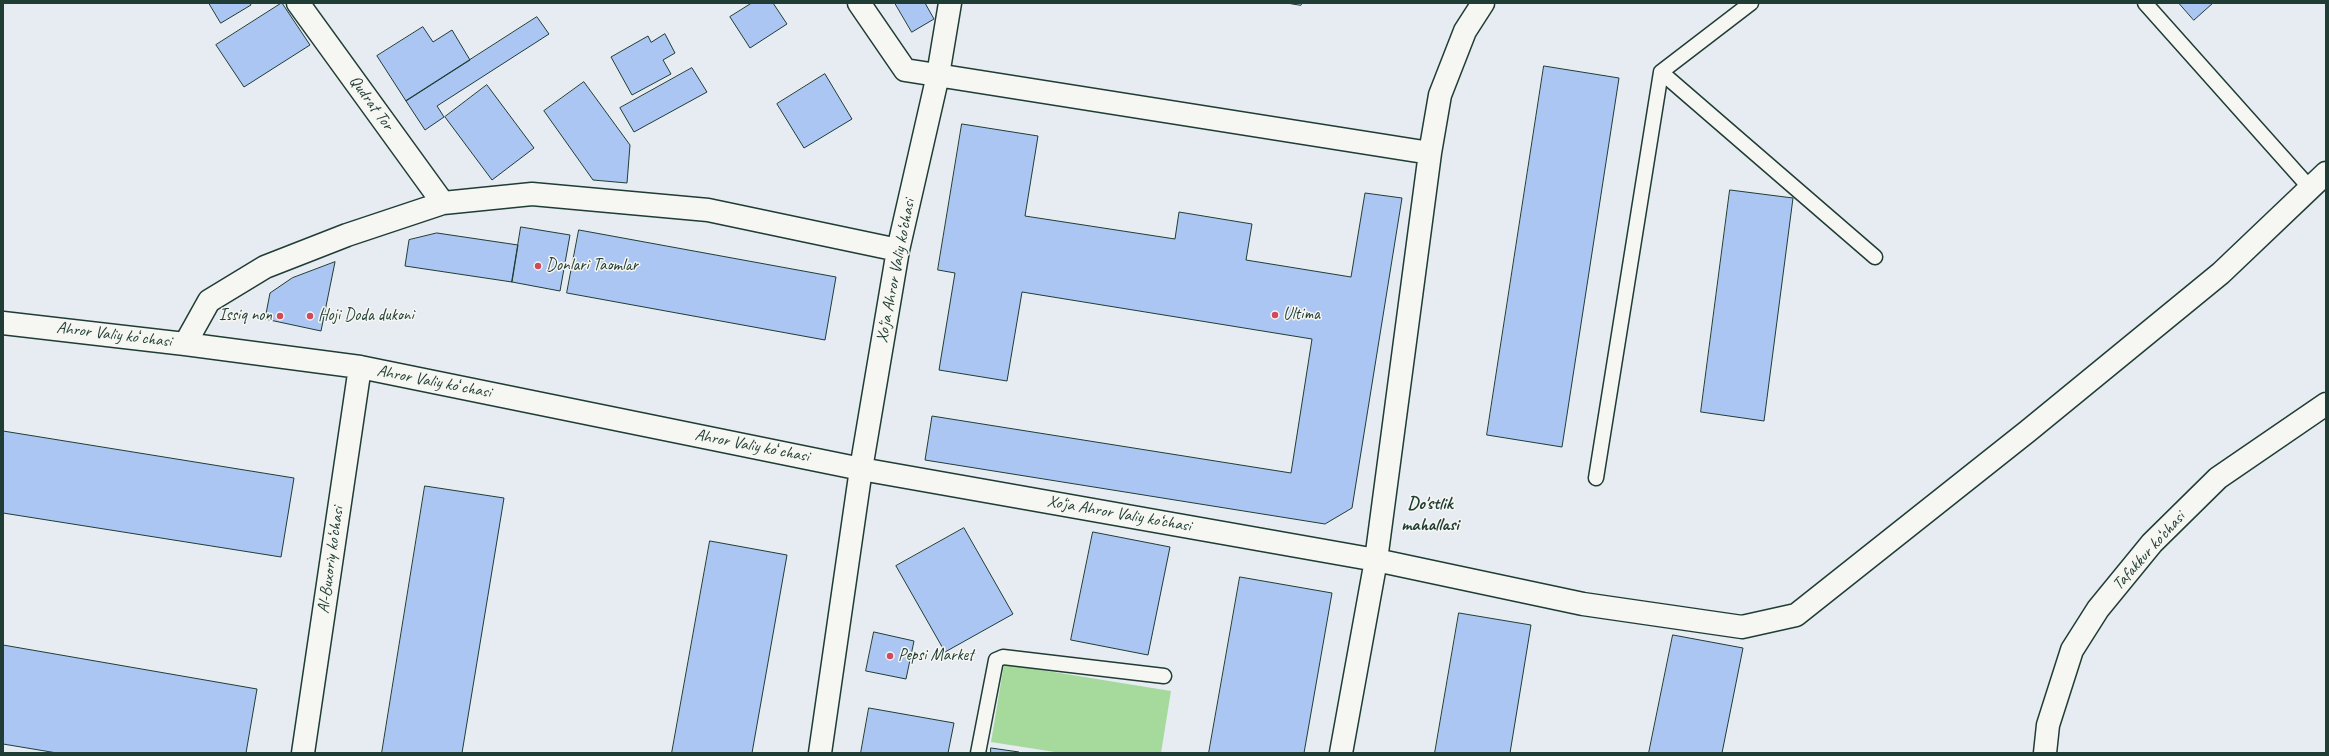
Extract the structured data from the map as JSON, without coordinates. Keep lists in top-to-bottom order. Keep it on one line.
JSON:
{"streets":{"street":["Qudrat Tor","Xo‘ja Ahror Valiy ko‘chasi","Ahror Valiy koʻchasi","Tafakkur ko‘chasi","Al-Buxoriy ko‘chasi"]},"crossings":[["Xo‘ja Ahror Valiy ko‘chasi","Ahror Valiy koʻchasi"],["Ahror Valiy koʻchasi","Al-Buxoriy ko‘chasi"]],"districts":["Do'stlik mahallasi"],"places":["Donlari Taomlar","Ultima","Issiq non","Hoji Doda dukoni","Pepsi Market"]}
